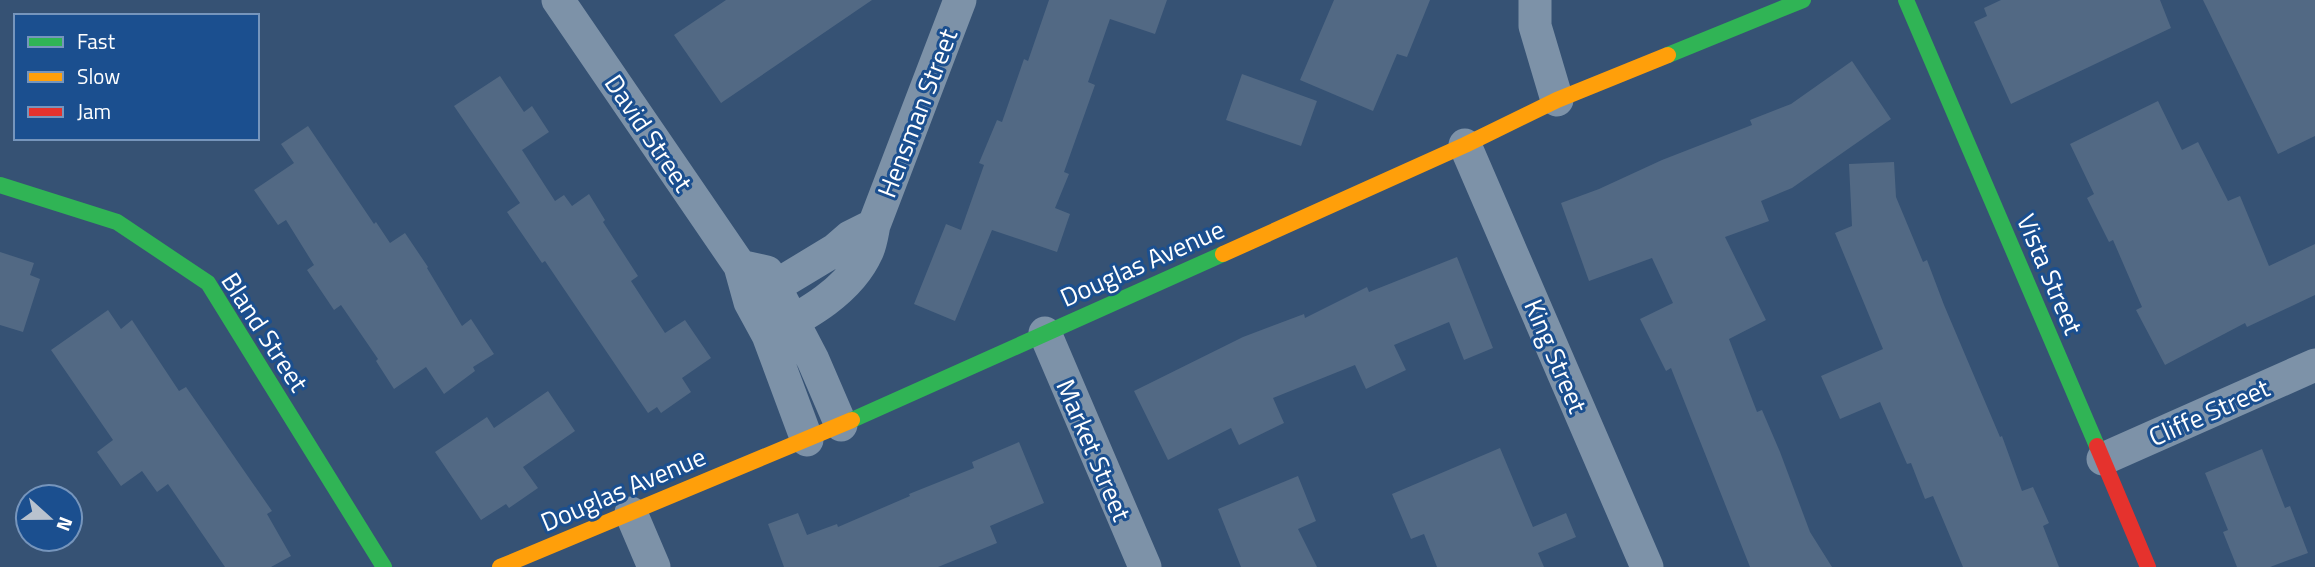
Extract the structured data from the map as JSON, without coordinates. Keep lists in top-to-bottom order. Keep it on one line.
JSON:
{"streets":{"main road":["Douglas Avenue","Vista Street","Bland Street"],"street":["Hensman Street","David Street","King Street","Cliffe Street","Market Street"]},"crossings":[["Hensman Street","David Street"],["David Street","Douglas Avenue"],["Douglas Avenue","King Street"],["Douglas Avenue","Market Street"],["Vista Street","Cliffe Street"]],"legend":["Fast","Slow","Jam"],"north":"right"}
